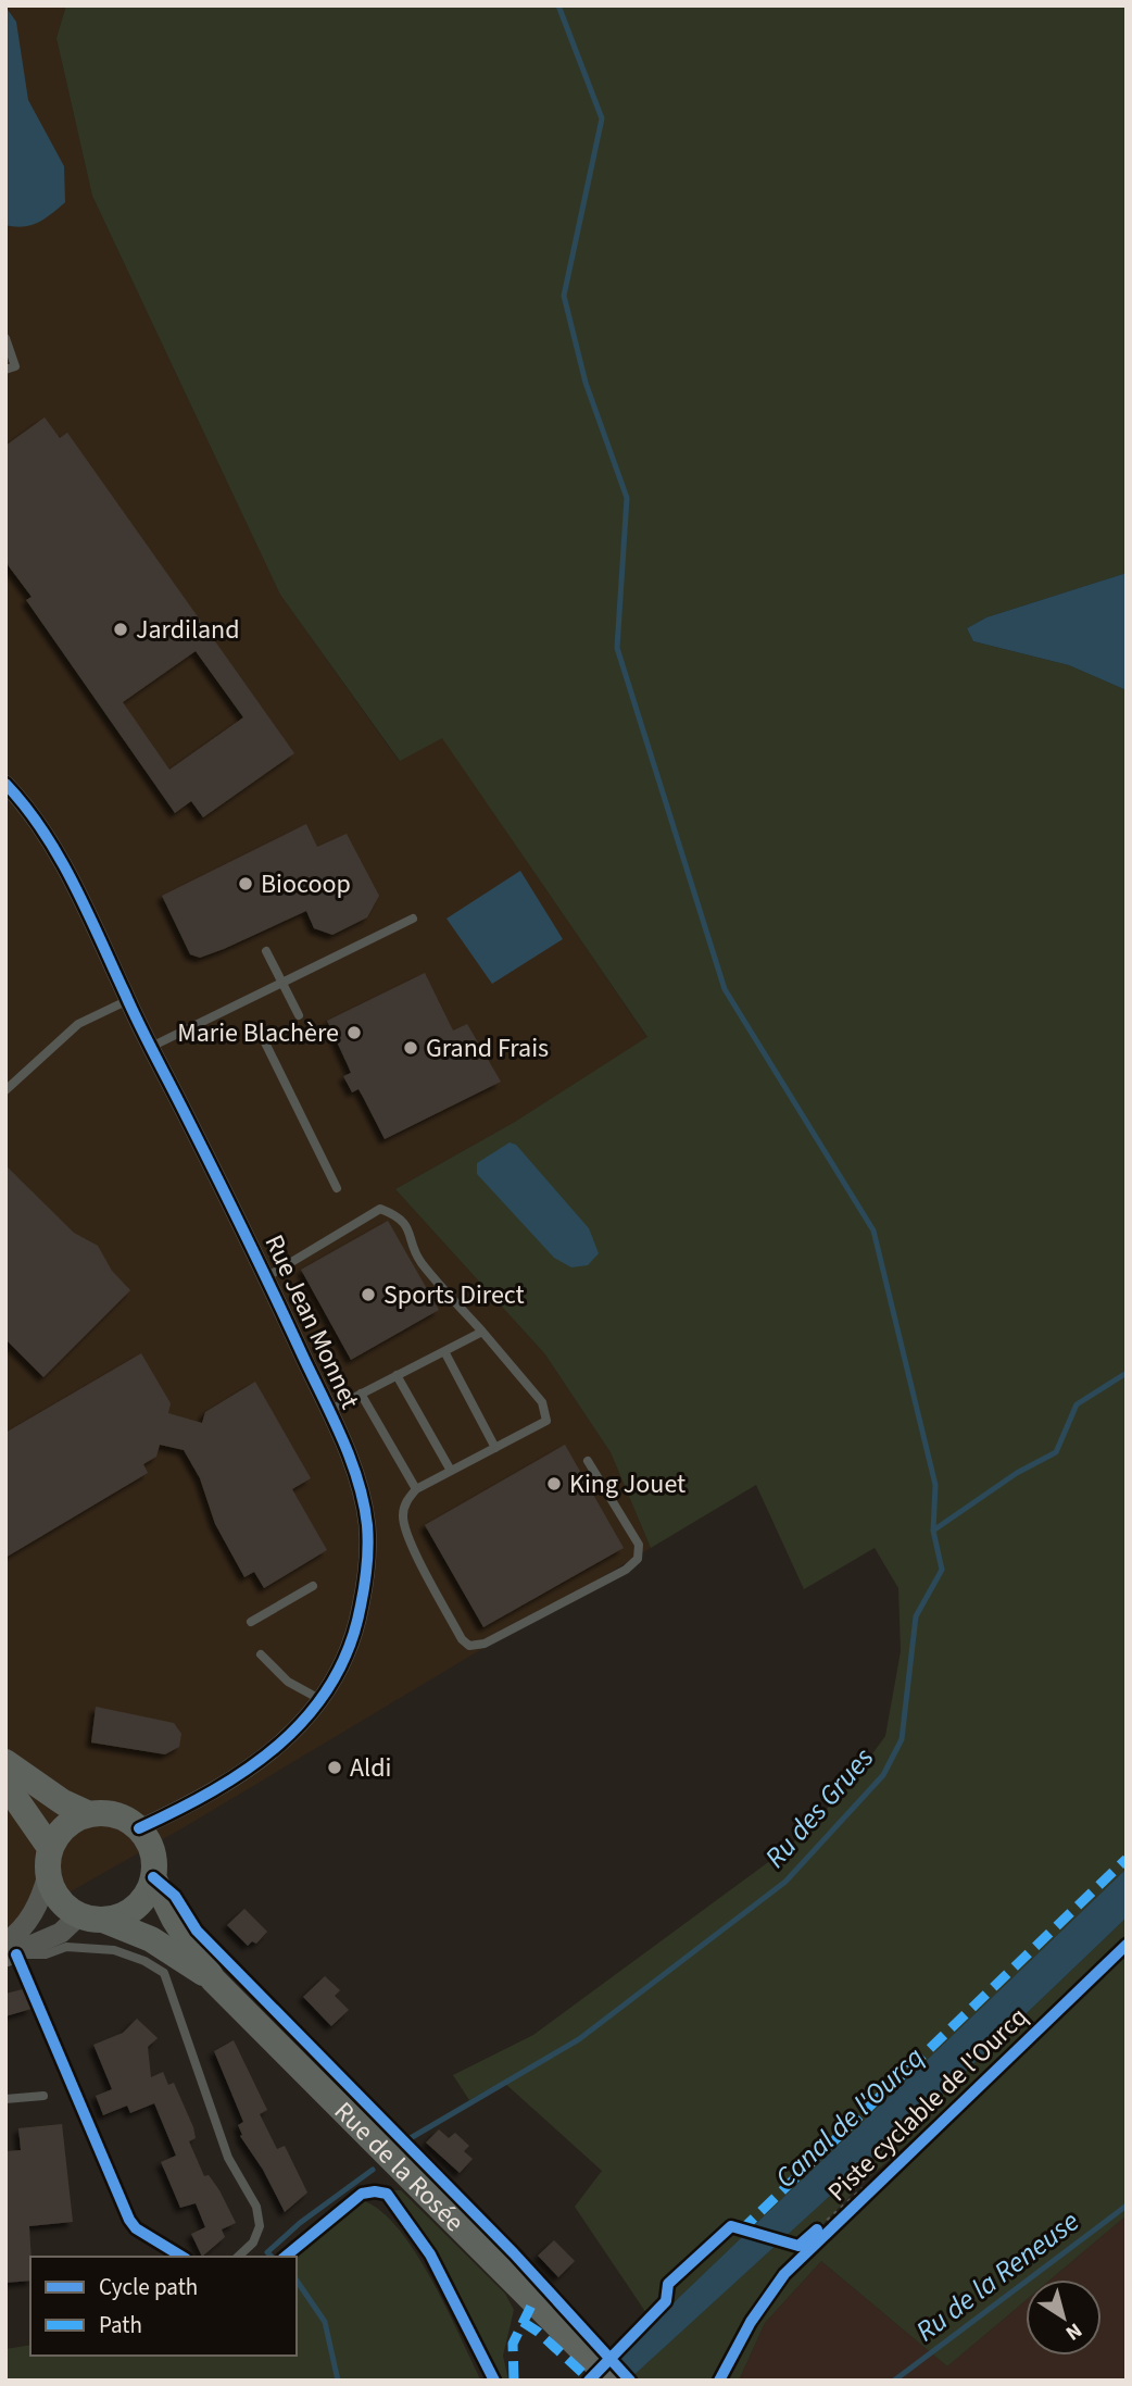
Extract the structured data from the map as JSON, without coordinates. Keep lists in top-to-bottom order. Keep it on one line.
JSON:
{"streets":{"main road":["Rue de la Rosée"],"street":["Rue Jean Monnet"],"cycle path":["Piste cyclable de l'Ourcq"]},"crossings":[["Rue Jean Monnet","Rue de la Rosée"]],"water":["Ru des Grues","Canal de l'Ourcq","Ru de la Reneuse"],"places":["Jardiland","Biocoop","Marie Blachère","Grand Frais","Sports Direct","King Jouet","Aldi"],"legend":["Cycle path","Path"],"north":"bottom right"}
